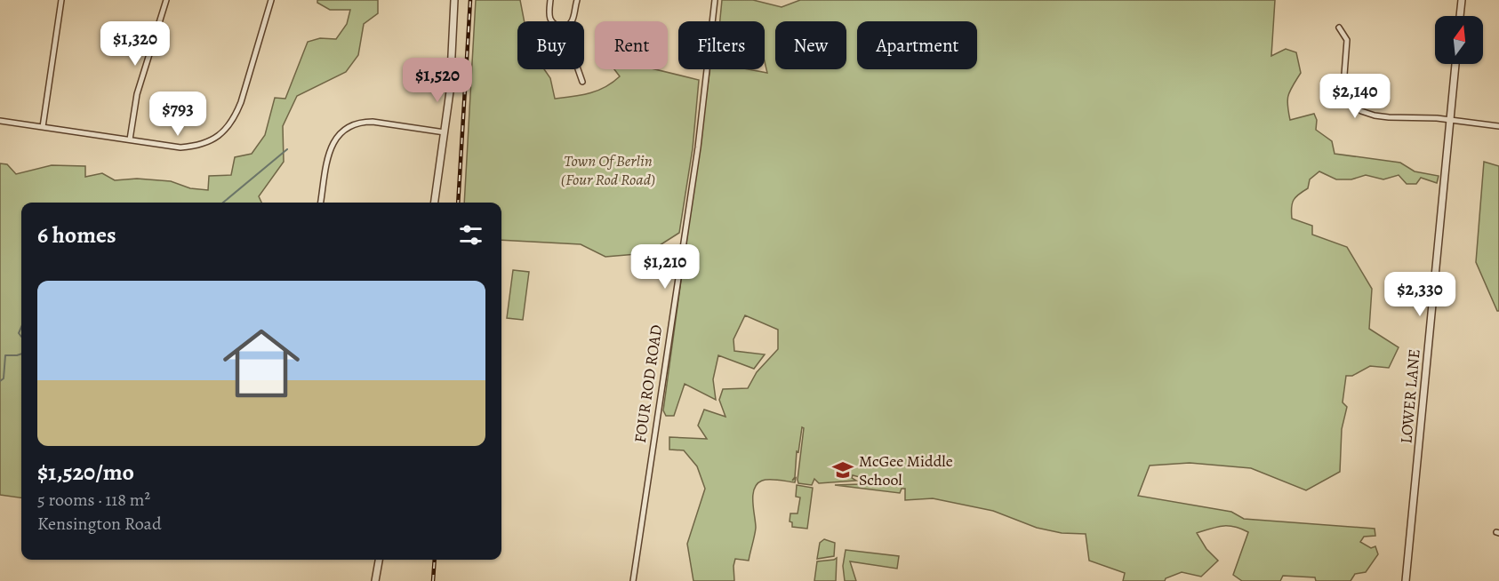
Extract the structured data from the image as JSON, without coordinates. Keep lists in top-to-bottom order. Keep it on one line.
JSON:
{"streets":{"street":["FOUR ROD ROAD","LOWER LANE"]},"parks":["Town Of Berlin (Four Rod Road)"],"places":{"school or university":["McGee Middle School"]},"north":"top","page":{"price":["$1,320","$1,520","$2,140","$793","$1,210","$2,330"],"chip":["Buy","Rent","Filters","New","Apartment"],"heading":"6 homes","list":[{"name":"$1,520/mo","note":"5 rooms · 118 m² · Kensington Road"}]}}
